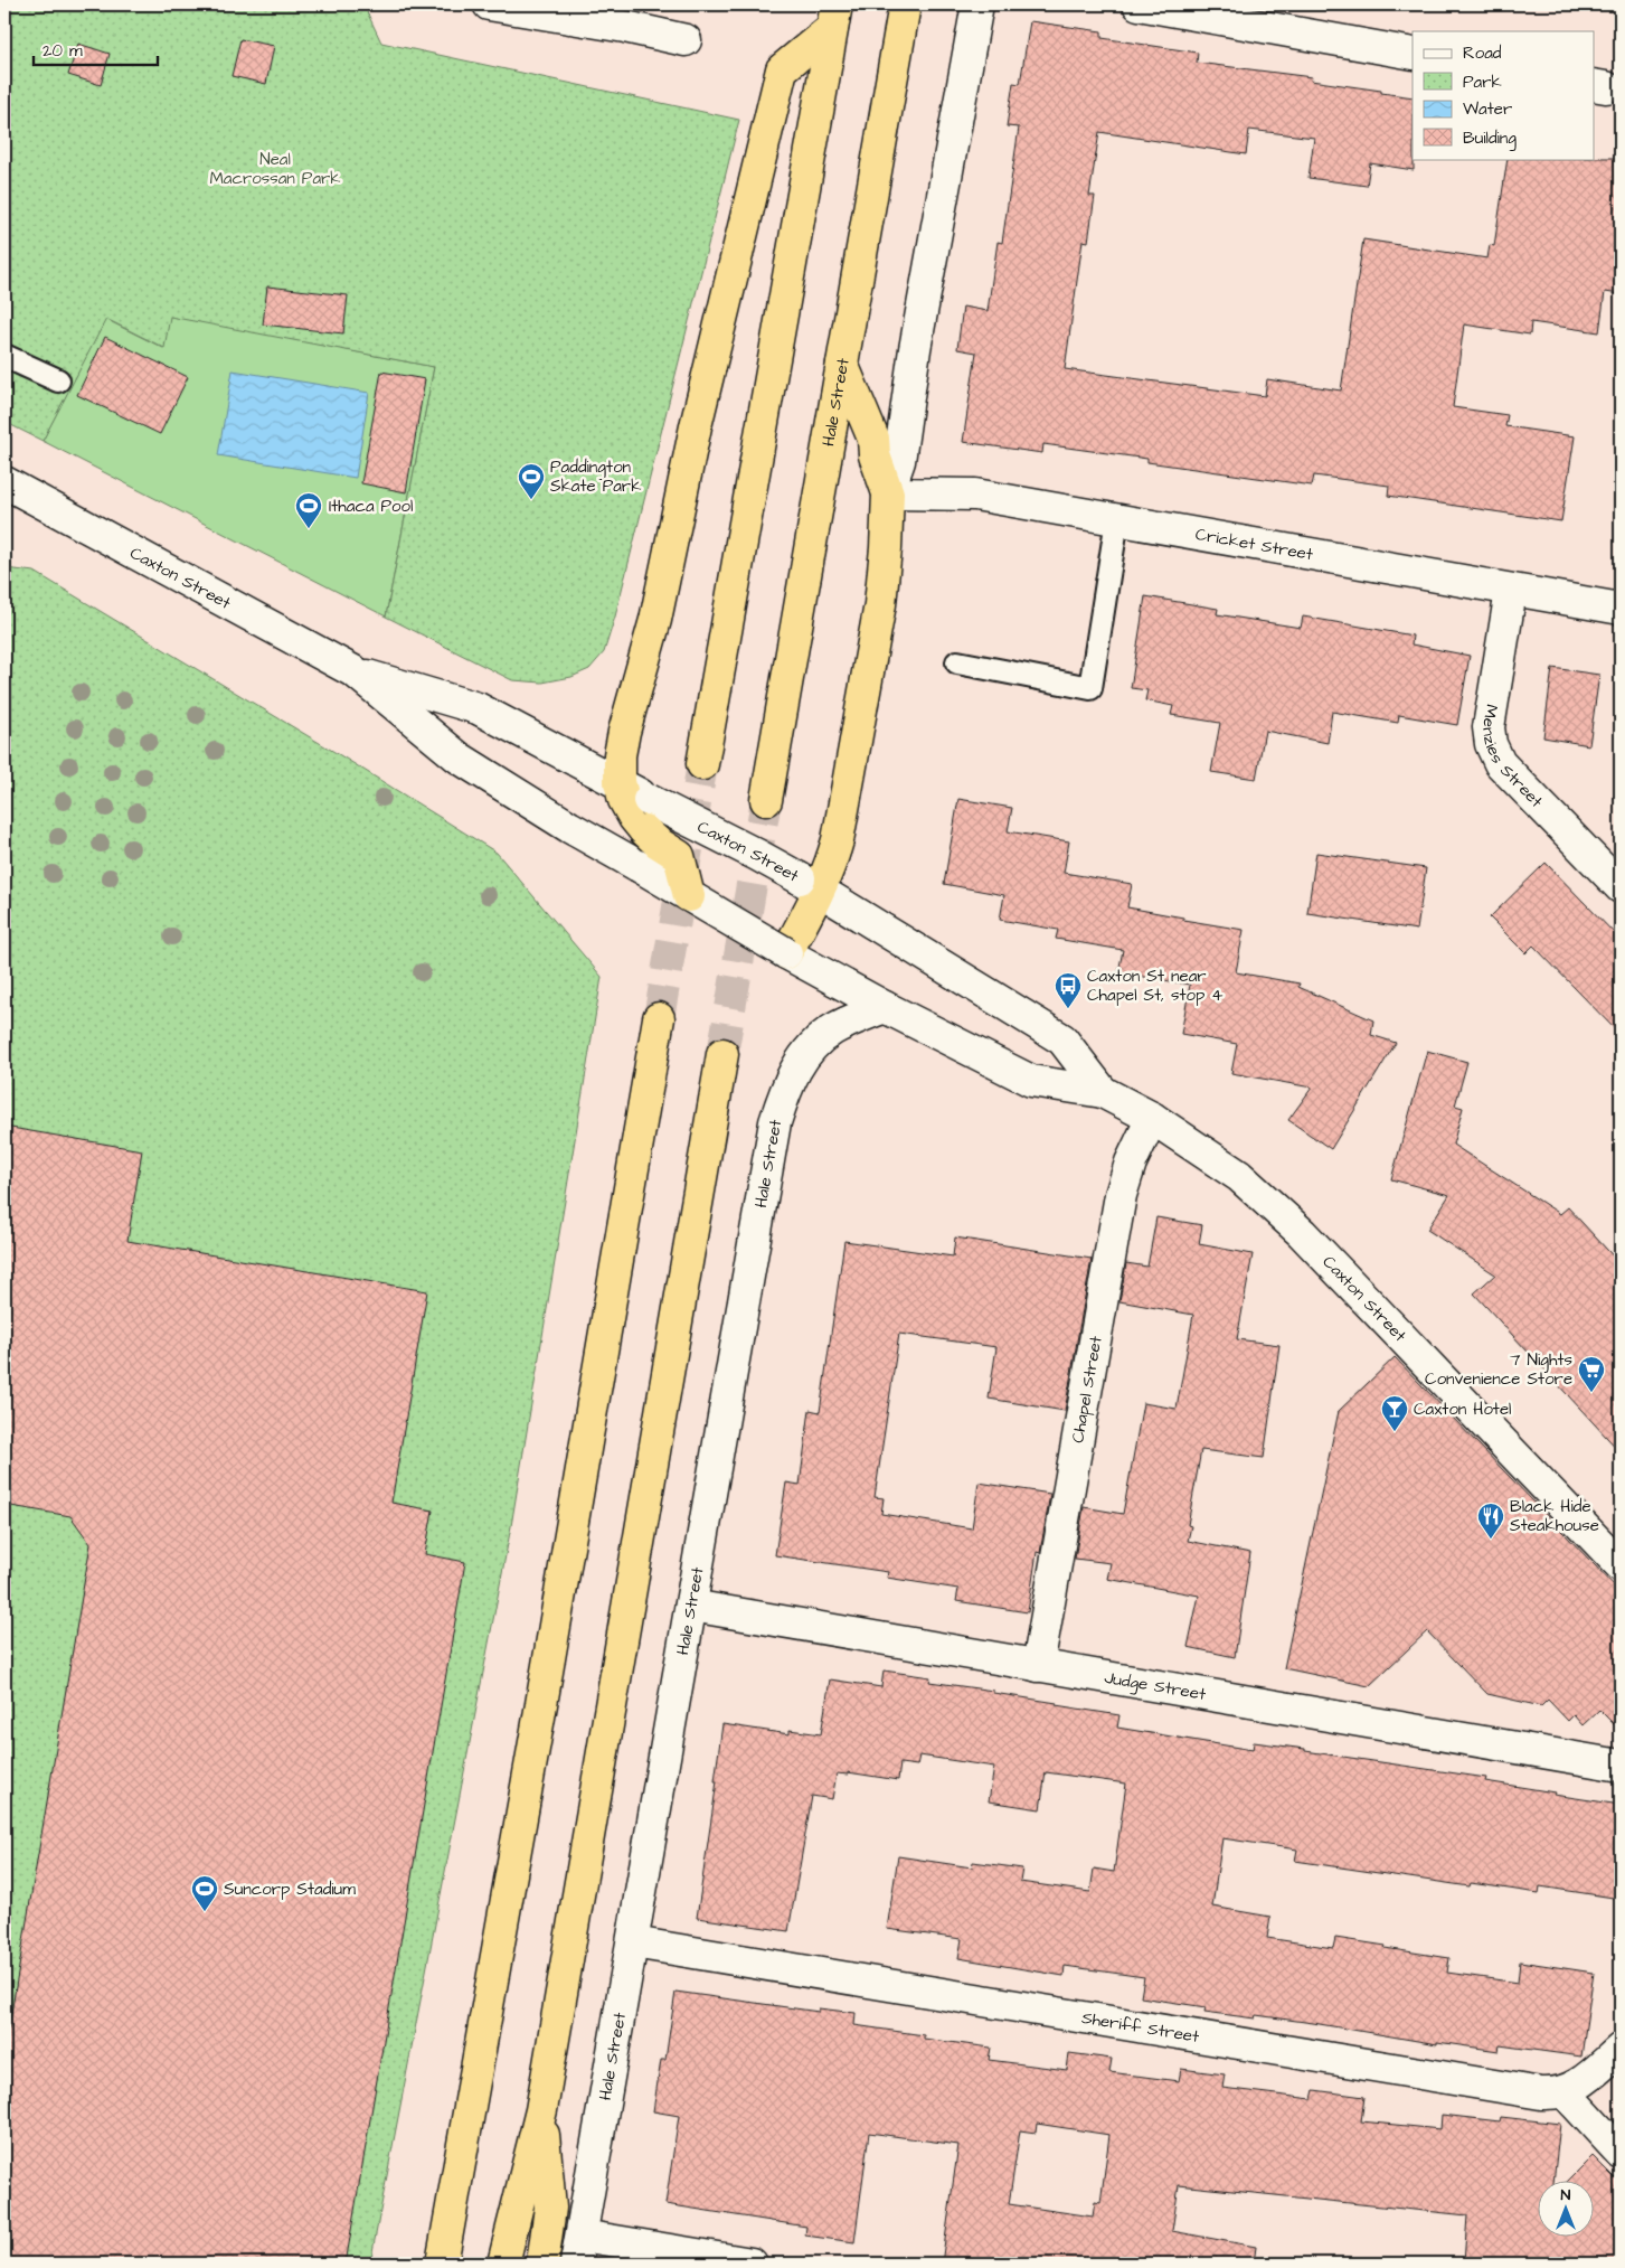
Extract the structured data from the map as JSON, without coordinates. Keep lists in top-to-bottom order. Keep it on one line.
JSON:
{"streets":{"highway":["Hale Street"],"street":["Cricket Street","Caxton Street","Menzies Street","Chapel Street","Judge Street","Sheriff Street"]},"crossings":[["Hale Street","Caxton Street"],["Hale Street","Judge Street"],["Hale Street","Sheriff Street"],["Cricket Street","Menzies Street"],["Caxton Street","Chapel Street"],["Chapel Street","Judge Street"]],"parks":["Neal Macrossan Park"],"places":{"sports":["Paddington Skate Park","Ithaca Pool","Suncorp Stadium"],"bus stop":["Caxton St near Chapel St, stop 4"],"supermarket":["7 Nights Convenience Store"],"bar":["Caxton Hotel"],"restaurant":["Black Hide Steakhouse"]},"legend":["Road","Park","Water","Building"],"scale_bar":"20 m","north":"top"}
